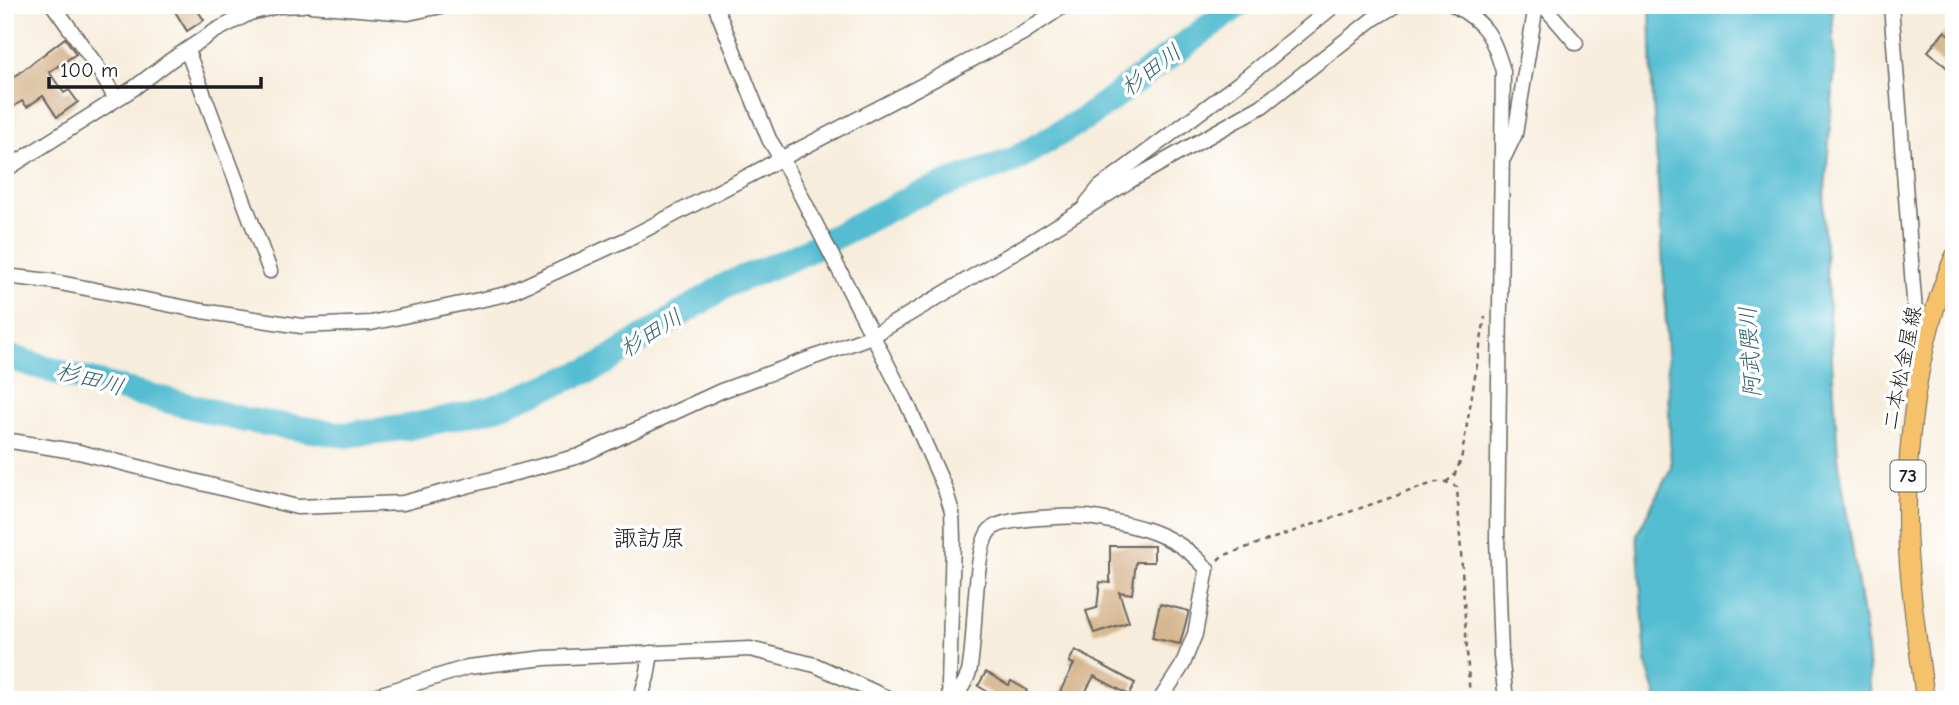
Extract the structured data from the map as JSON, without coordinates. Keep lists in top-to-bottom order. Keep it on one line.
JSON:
{"streets":{"main road":["二本松金屋線","73"]},"districts":["諏訪原"],"water":["杉田川","阿武隈川"],"scale_bar":"100 m"}
